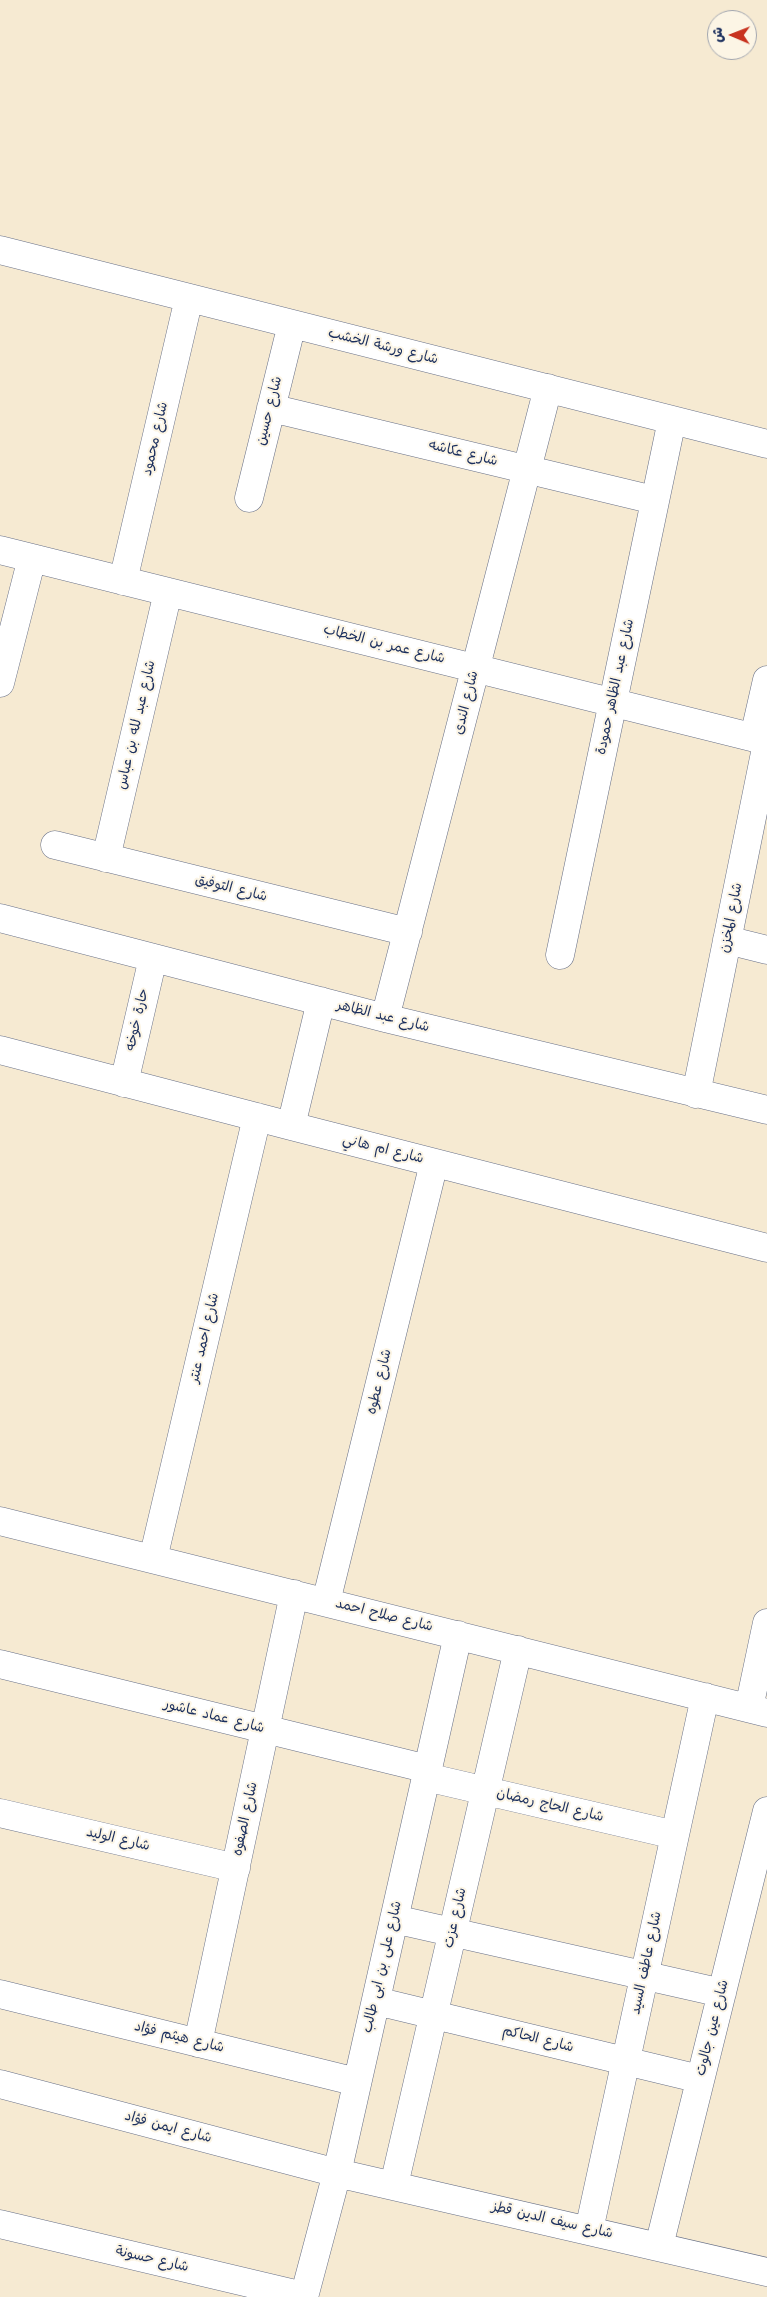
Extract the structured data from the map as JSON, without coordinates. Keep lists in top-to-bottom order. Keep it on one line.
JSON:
{"streets":{"street":["شارع ورشة الخشب","شارع حسين","شارع محمود","شارع عكاشه","شارع عمر بن الخطاب","شارع عبد الظاهر حمودة","شارع الندى","شارع عبد لله بن عباس","شارع التوفيق","شارع المخزن","شارع عبد الظاهر","حارة خوخه","شارع ام هاني","شارع احمد عنتر","شارع عطوه","شارع صلاح احمد","شارع عماد عاشور","شارع الحاج رمضان","شارع الصفوه","شارع الوليد","شارع عزت","شارع عاطف السيد","شارع على بن ابى طالب","شارع عين جالوت","شارع هيثم فؤاد","شارع الحاكم","شارع ايمن فؤاد","شارع سيف الدين قطز","شارع حسونة"]},"crossings":[["شارع ورشة الخشب","شارع حسين"],["شارع ورشة الخشب","شارع محمود"],["شارع ورشة الخشب","شارع عبد الظاهر حمودة"],["شارع ورشة الخشب","شارع الندى"],["شارع حسين","شارع عكاشه"],["شارع محمود","شارع عمر بن الخطاب"],["شارع عكاشه","شارع عبد الظاهر حمودة"],["شارع عكاشه","شارع الندى"],["شارع عمر بن الخطاب","شارع عبد الظاهر حمودة"],["شارع عمر بن الخطاب","شارع الندى"],["شارع عمر بن الخطاب","شارع عبد لله بن عباس"],["شارع عمر بن الخطاب","شارع المخزن"],["شارع الندى","شارع التوفيق"],["شارع الندى","شارع عبد الظاهر"],["شارع عبد لله بن عباس","شارع التوفيق"],["شارع المخزن","شارع عبد الظاهر"],["شارع عبد الظاهر","حارة خوخه"],["حارة خوخه","شارع ام هاني"],["شارع ام هاني","شارع احمد عنتر"],["شارع ام هاني","شارع عطوه"],["شارع احمد عنتر","شارع صلاح احمد"],["شارع عطوه","شارع صلاح احمد"],["شارع صلاح احمد","شارع الصفوه"],["شارع صلاح احمد","شارع عزت"],["شارع صلاح احمد","شارع عاطف السيد"],["شارع صلاح احمد","شارع على بن ابى طالب"],["شارع عماد عاشور","شارع الحاج رمضان"],["شارع عماد عاشور","شارع الصفوه"],["شارع عماد عاشور","شارع على بن ابى طالب"],["شارع الحاج رمضان","شارع عزت"],["شارع الحاج رمضان","شارع عاطف السيد"],["شارع الحاج رمضان","شارع على بن ابى طالب"],["شارع الصفوه","شارع الوليد"],["شارع الصفوه","شارع هيثم فؤاد"],["شارع عزت","شارع الحاكم"],["شارع عزت","شارع سيف الدين قطز"],["شارع عاطف السيد","شارع الحاكم"],["شارع عاطف السيد","شارع سيف الدين قطز"],["شارع على بن ابى طالب","شارع هيثم فؤاد"],["شارع على بن ابى طالب","شارع الحاكم"],["شارع على بن ابى طالب","شارع ايمن فؤاد"],["شارع على بن ابى طالب","شارع سيف الدين قطز"],["شارع على بن ابى طالب","شارع حسونة"],["شارع عين جالوت","شارع الحاكم"],["شارع عين جالوت","شارع سيف الدين قطز"],["شارع ايمن فؤاد","شارع سيف الدين قطز"]],"north":"left"}
